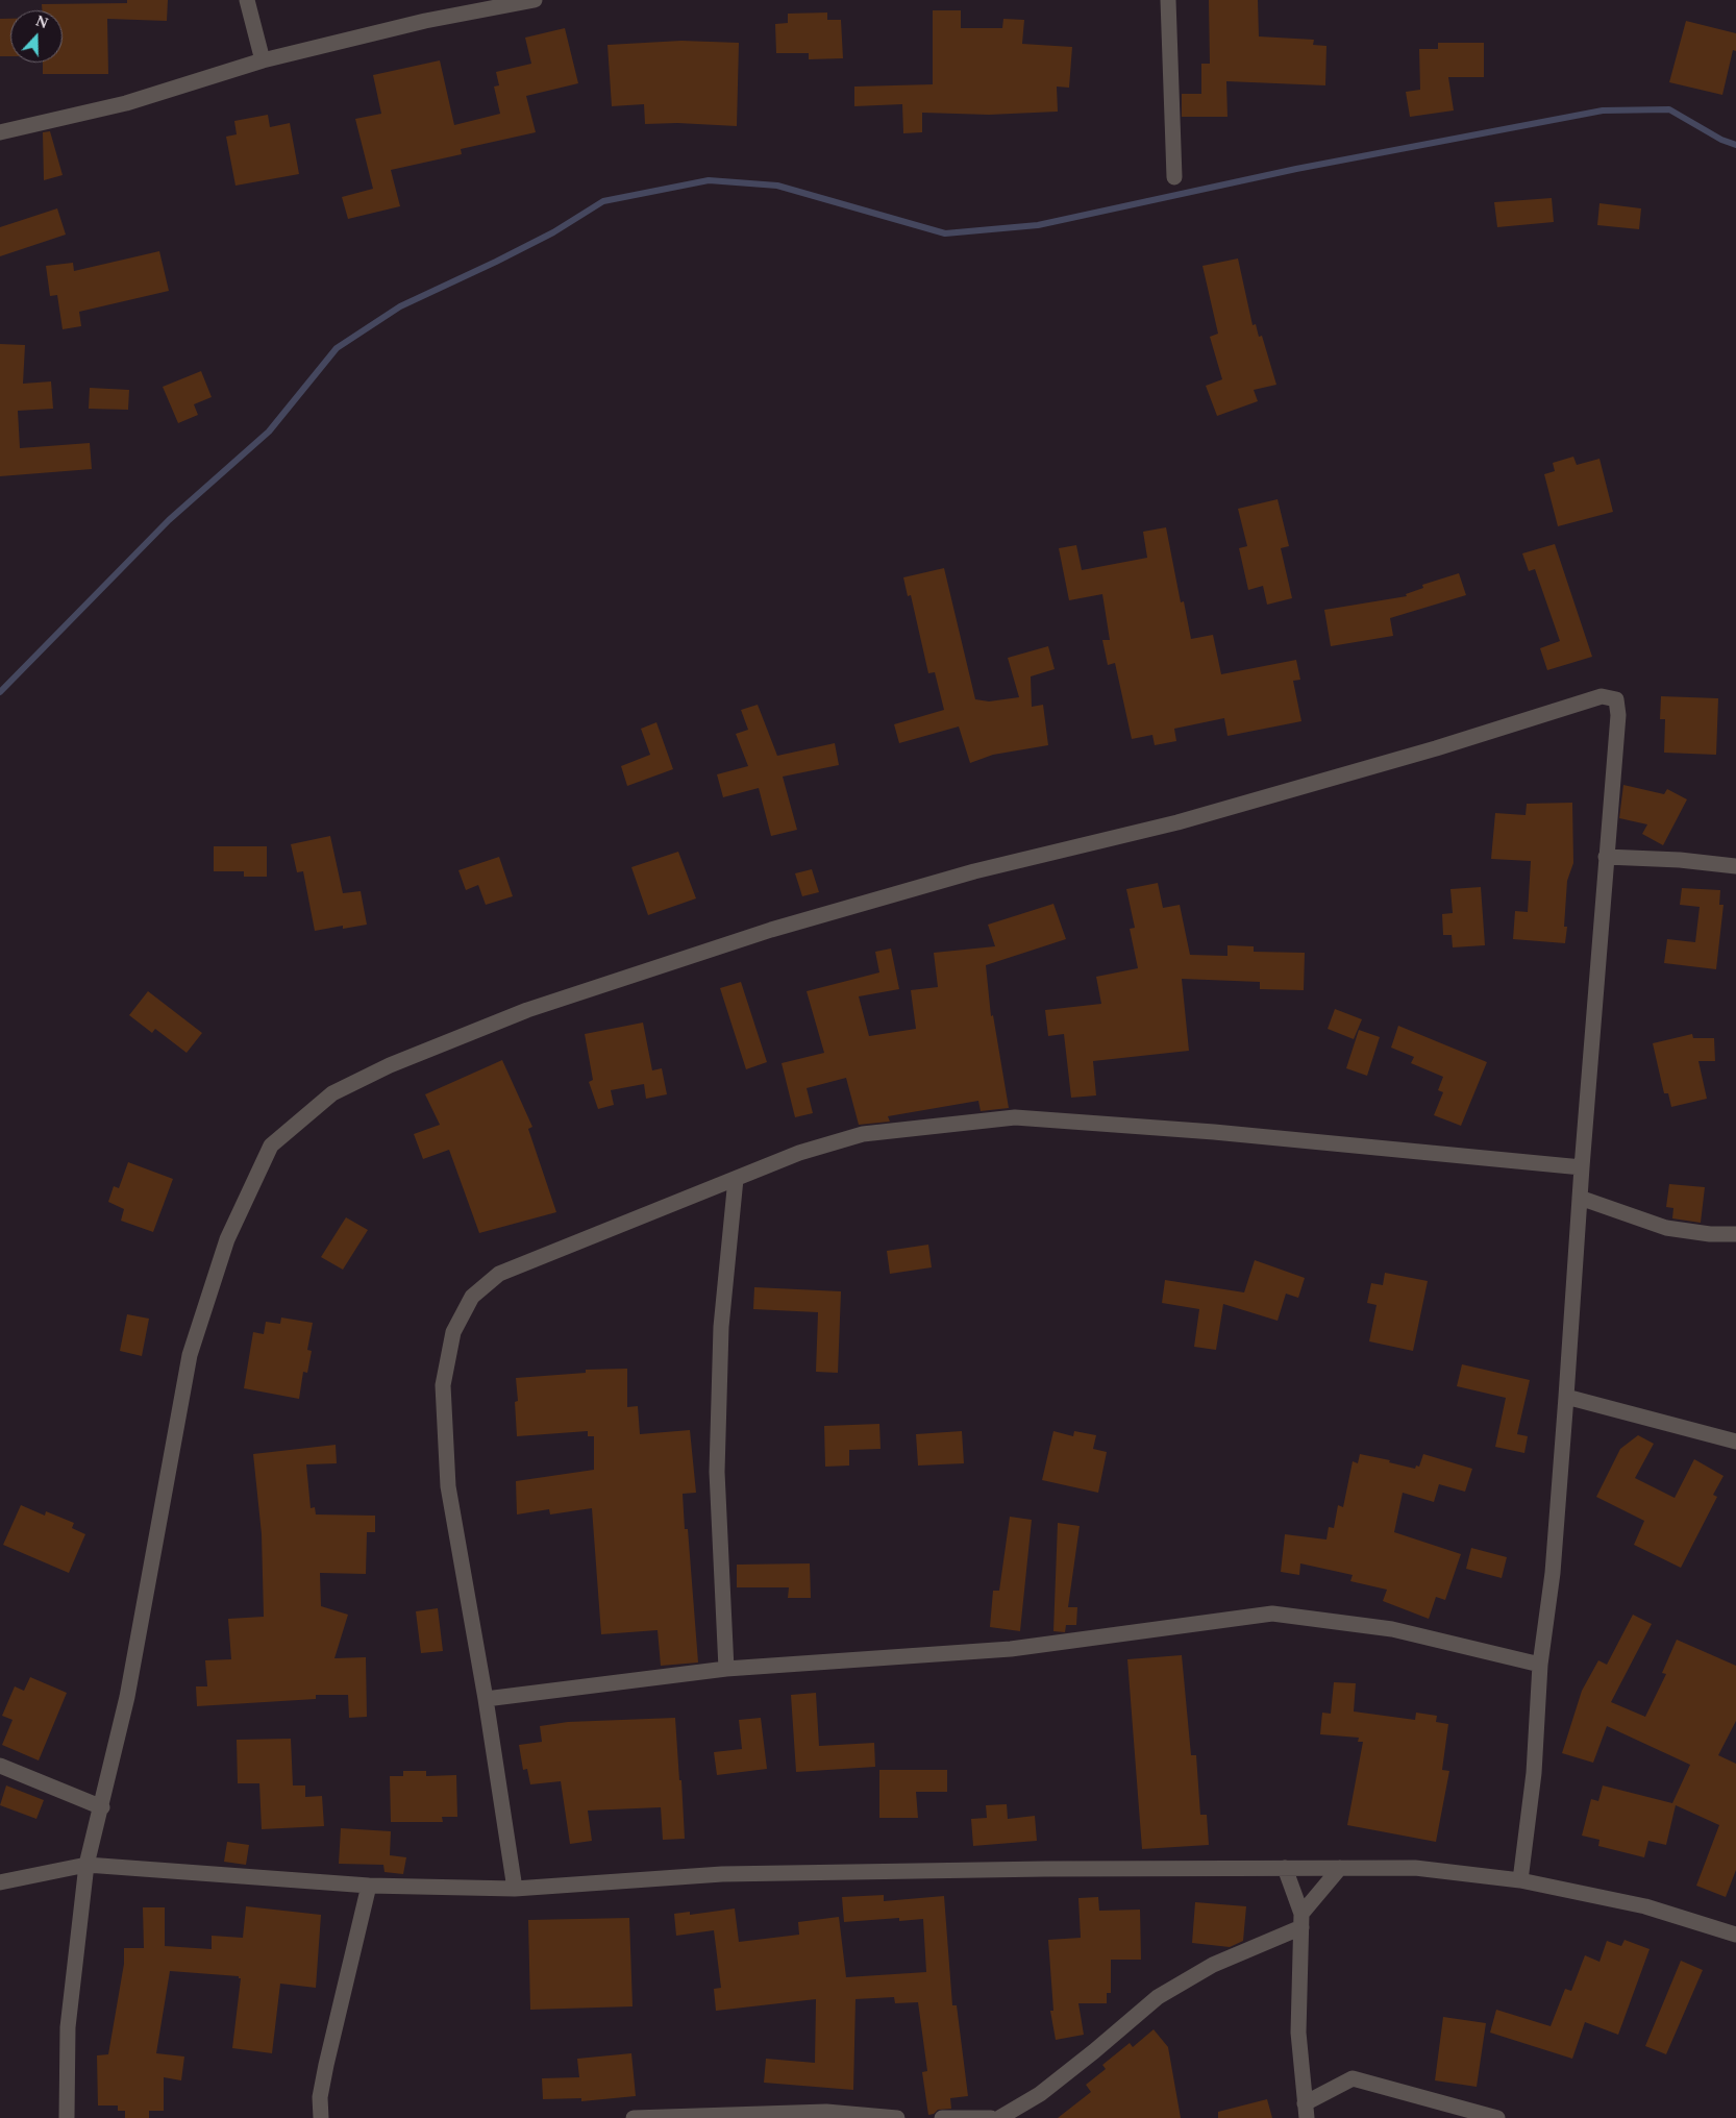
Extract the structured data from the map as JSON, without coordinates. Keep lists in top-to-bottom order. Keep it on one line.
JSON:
{"north":"top"}
